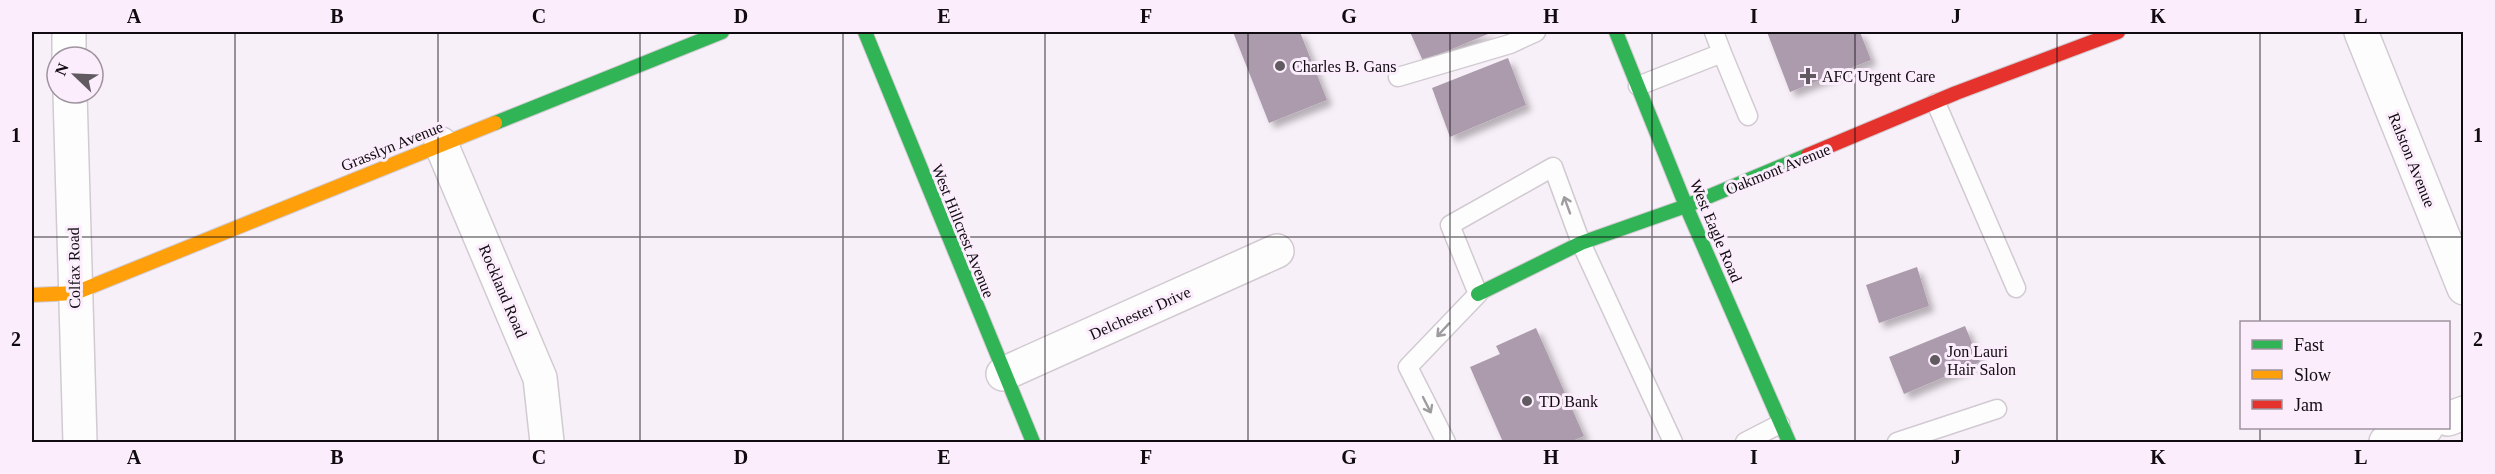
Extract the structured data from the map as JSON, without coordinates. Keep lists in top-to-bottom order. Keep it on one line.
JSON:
{"streets":{"street":["Grasslyn Avenue","Ralston Avenue","Oakmont Avenue","West Hillcrest Avenue","West Eagle Road","Colfax Road","Rockland Road","Delchester Drive"]},"crossings":[["Grasslyn Avenue","Colfax Road"],["Grasslyn Avenue","Rockland Road"],["Oakmont Avenue","West Eagle Road"],["West Hillcrest Avenue","Delchester Drive"]],"places":{"other":["Charles B. Gans","Jon Lauri Hair Salon","TD Bank"],"health":["AFC Urgent Care"]},"legend":["Fast","Slow","Jam"],"north":"top left","grid":{"columns":["A","B","C","D","E","F","G","H","I","J","K","L"],"rows":["1","2"]}}
